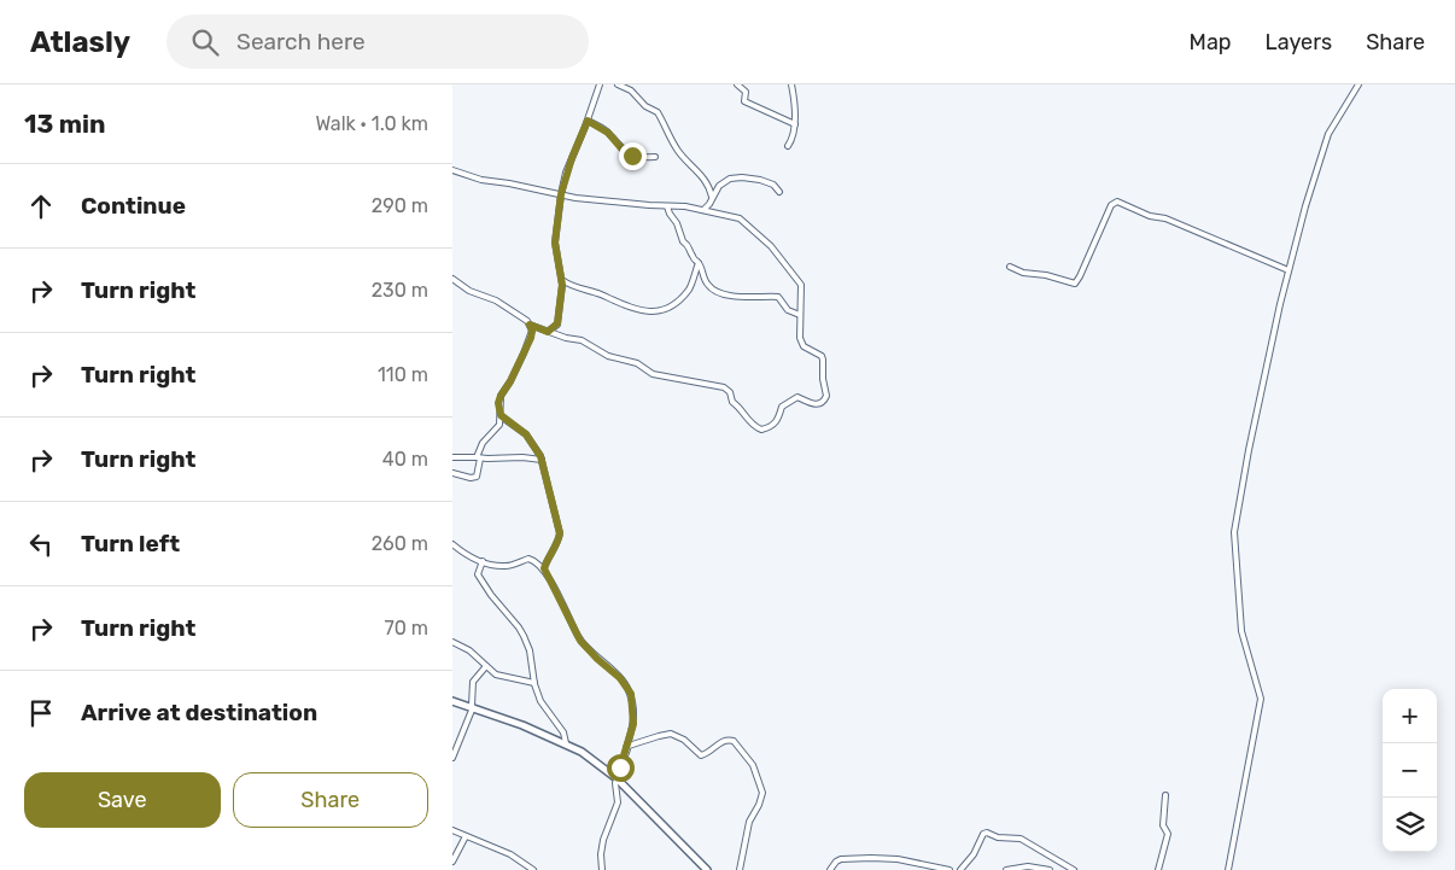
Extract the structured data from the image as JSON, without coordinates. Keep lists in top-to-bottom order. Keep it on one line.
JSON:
{"page":{"header":"Atlasly","search":"Search here","nav":["Map","Layers","Share"],"heading":["13 min","Walk · 1.0 km"],"list":[["Continue","290 m"],["Turn right","230 m"],["Turn right","110 m"],["Turn right","40 m"],["Turn left","260 m"],["Turn right","70 m"],"Arrive at destination"],"map_buttons":["+","−"],"buttons":["Save","Share"]}}
